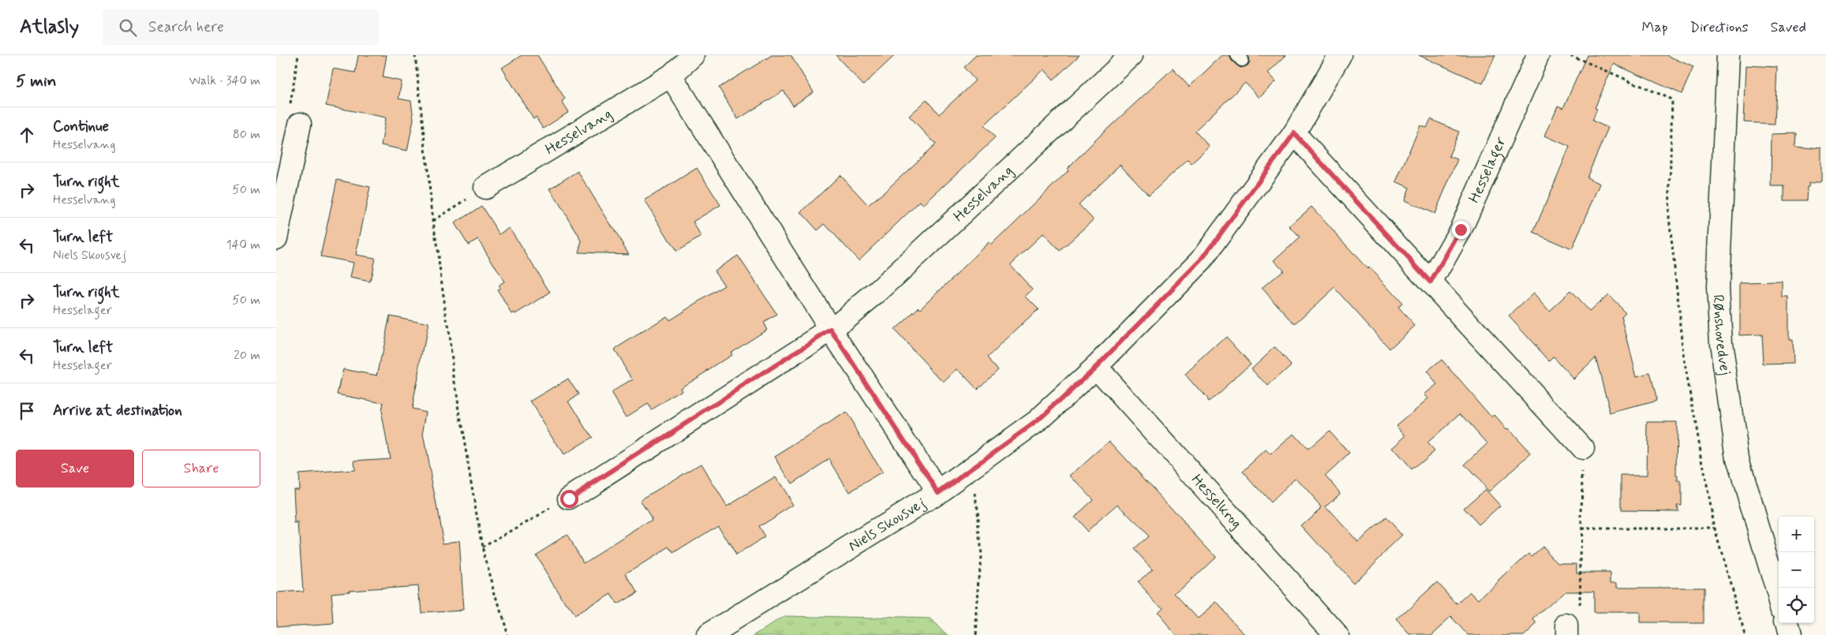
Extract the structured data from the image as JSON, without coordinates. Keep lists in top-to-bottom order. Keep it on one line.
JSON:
{"streets":{"street":["Hesselvang","Hesselager","Rønshovedvej","Hesselkrog","Niels Skousvej"]},"crossings":[["Hesselkrog","Niels Skousvej"]],"page":{"header":"Atlasly","search":"Search here","nav":["Map","Directions","Saved"],"heading":["5 min","Walk · 340 m"],"list":[["Continue","Hesselvang","80 m"],["Turn right","Hesselvang","50 m"],["Turn left","Niels Skousvej","140 m"],["Turn right","Hesselager","50 m"],["Turn left","Hesselager","20 m"],"Arrive at destination"],"buttons":["Save","Share"],"map_buttons":["+","−"]}}
